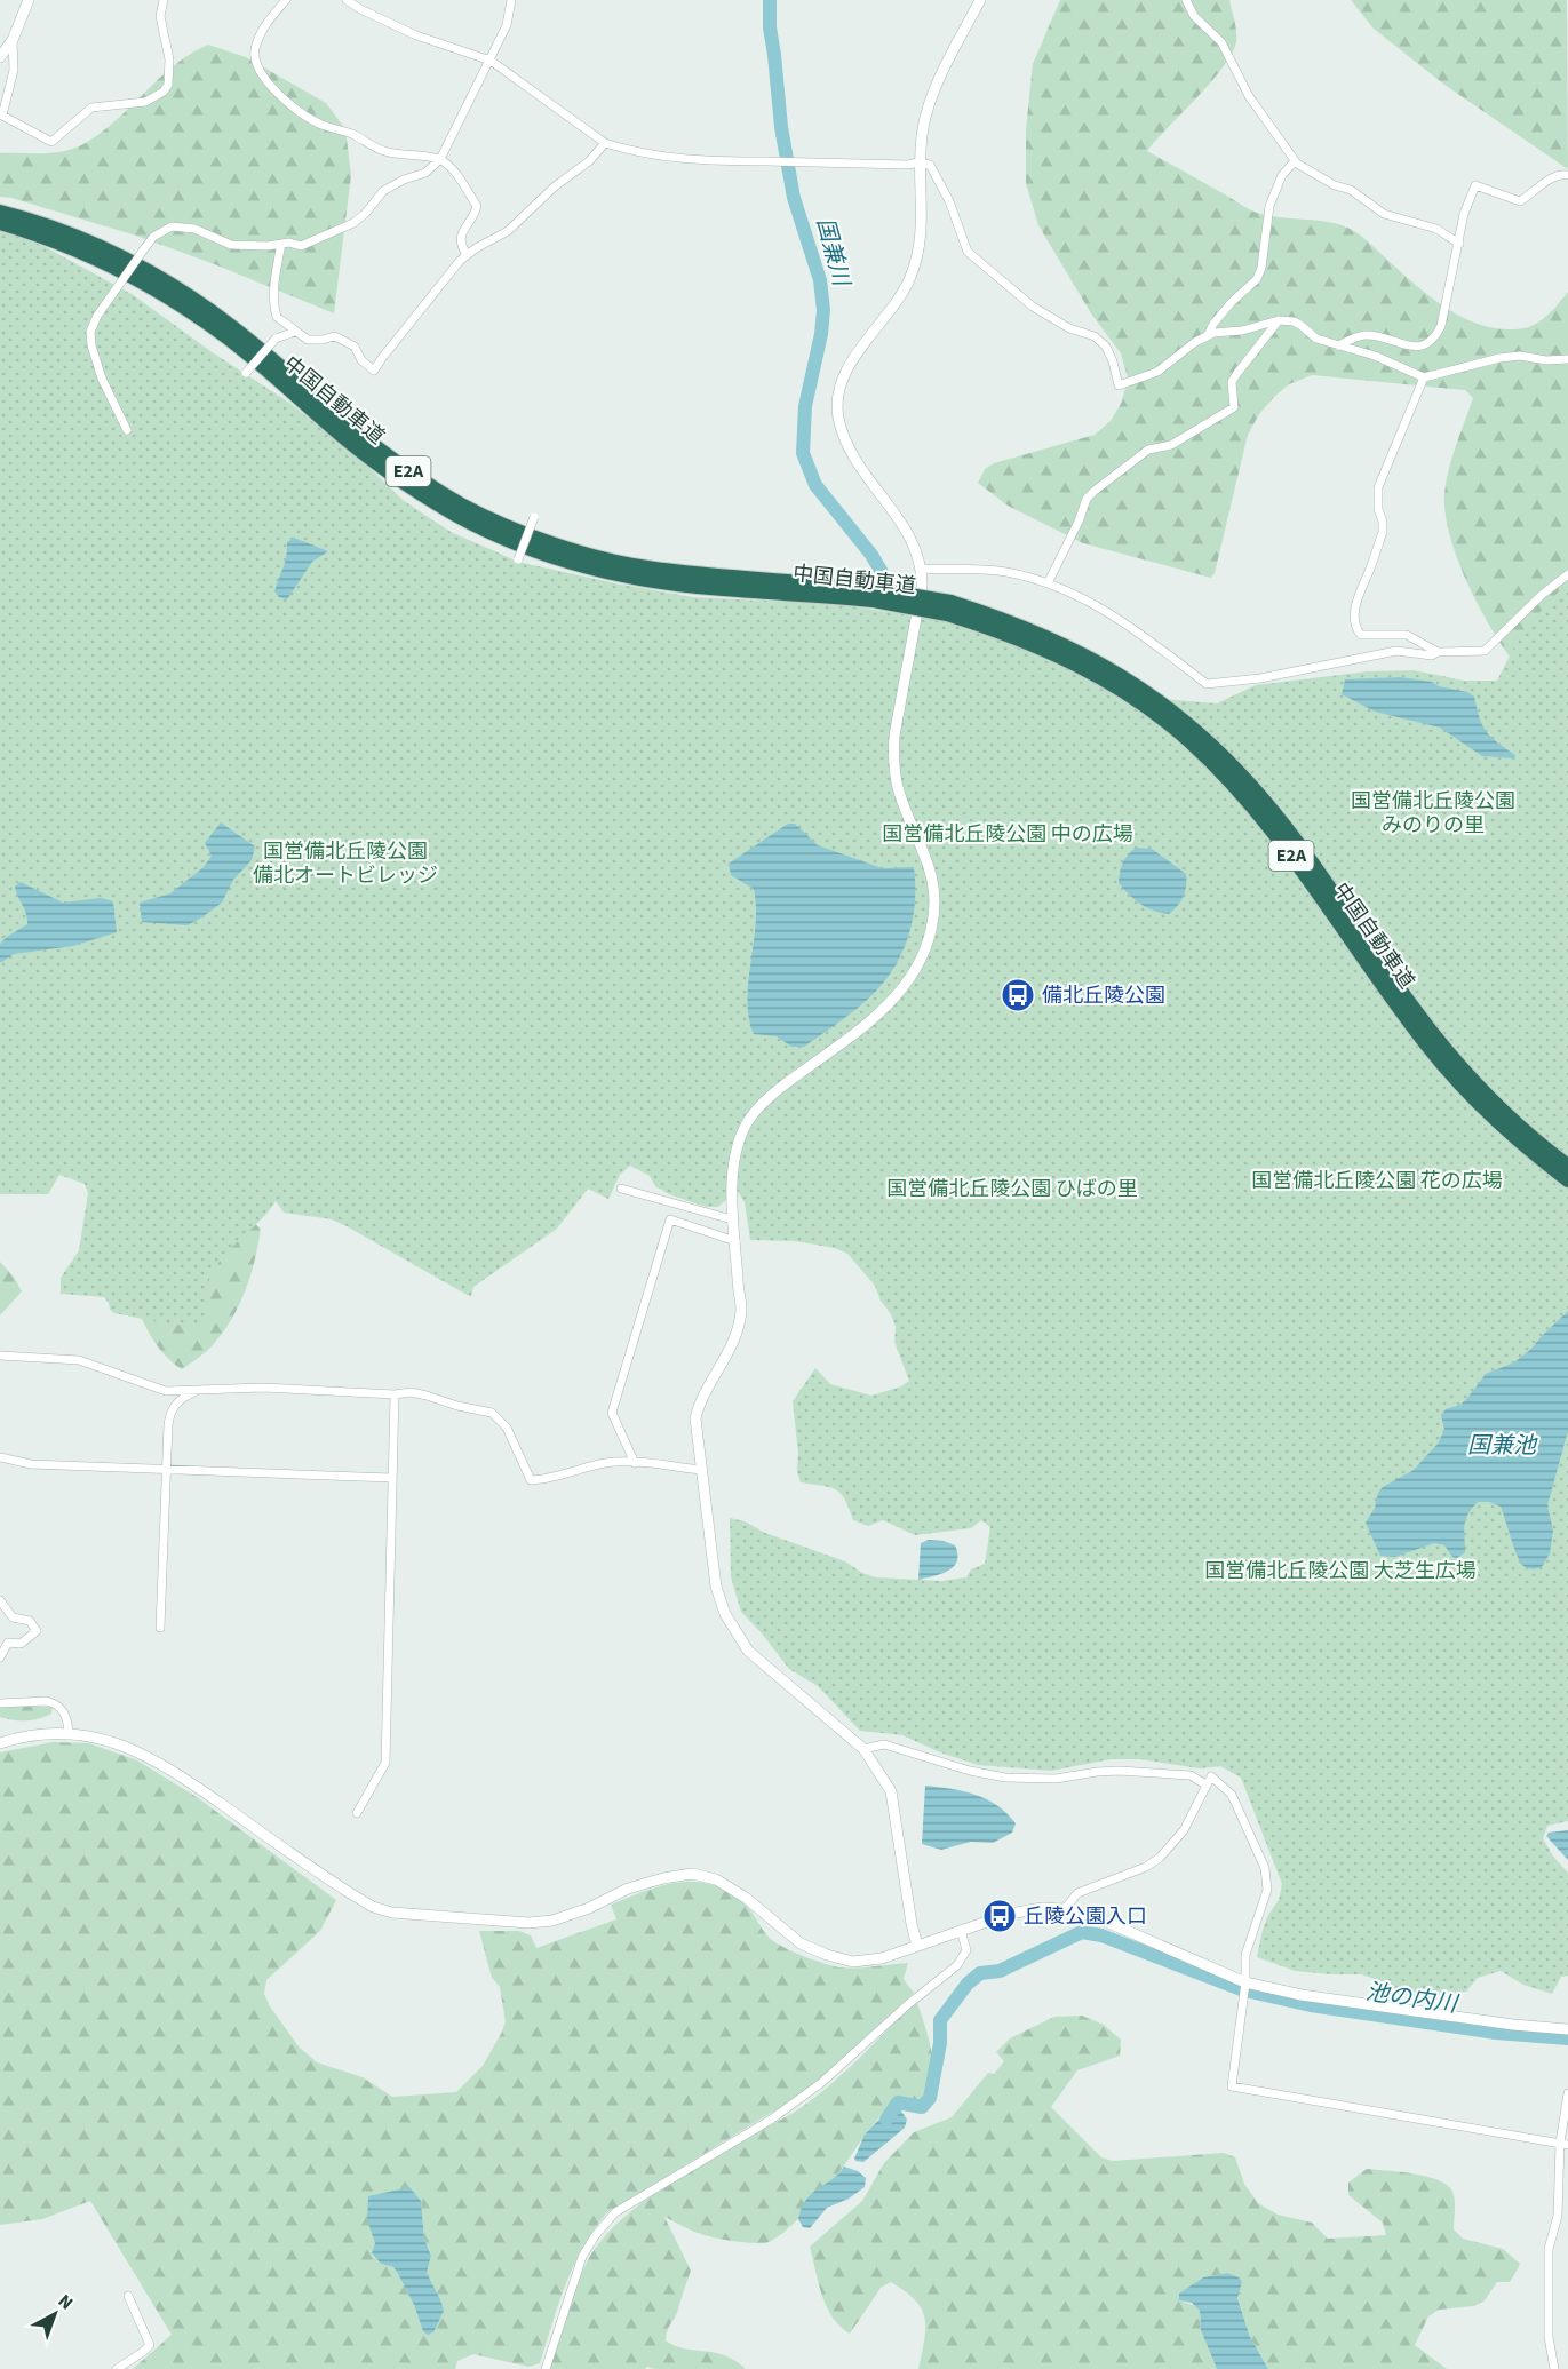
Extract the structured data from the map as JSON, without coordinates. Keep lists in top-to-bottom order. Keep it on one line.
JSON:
{"streets":{"highway":["中国自動車道","E2A"]},"water":["国兼川","国兼池","池の内川"],"parks":["国営備北丘陵公園 みのりの里","国営備北丘陵公園 中の広場","国営備北丘陵公園 備北オートビレッジ","国営備北丘陵公園 花の広場","国営備北丘陵公園 ひばの里","国営備北丘陵公園 大芝生広場"],"places":{"bus stop":["備北丘陵公園","丘陵公園入口"]},"north":"top right"}
